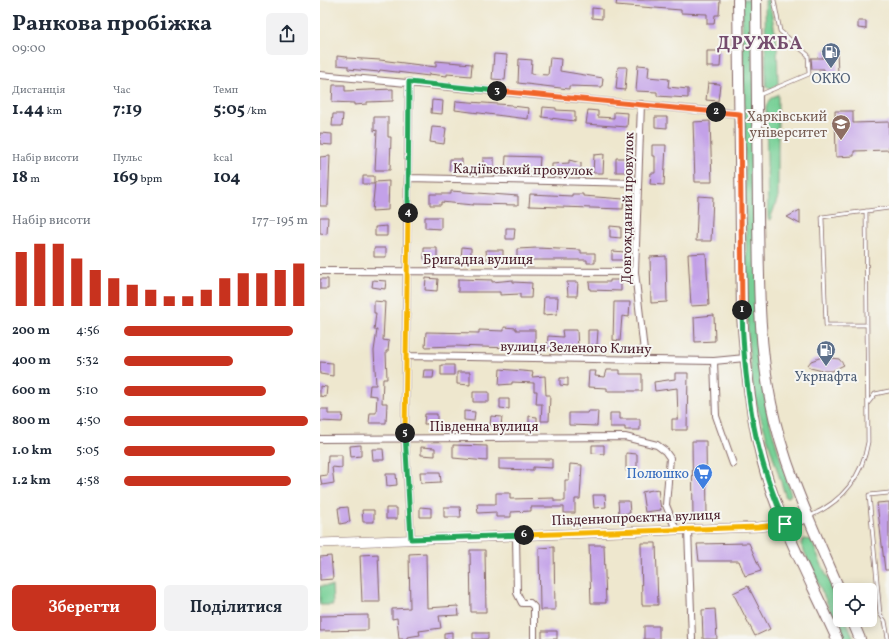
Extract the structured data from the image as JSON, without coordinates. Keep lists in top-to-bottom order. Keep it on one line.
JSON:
{"streets":{"main road":["Південнопроєктна вулиця"],"street":["Кадіївський провулок","Довгожданий провулок","Бригадна вулиця","вулиця Зеленого Клину","Південна вулиця"]},"crossings":[["Кадіївський провулок","Довгожданий провулок"],["Довгожданий провулок","Бригадна вулиця"],["Довгожданий провулок","вулиця Зеленого Клину"],["Південна вулиця","Південнопроєктна вулиця"]],"districts":["ДРУЖБА"],"places":{"fuel station":["ОККО","Укрнафта"],"school or university":["Харківський університет"],"supermarket":["Полюшко"]},"page":{"heading":["Ранкова пробіжка","09:00"],"stats":[["Дистанція","1.44 km"],["Час","7:19"],["Темп","5:05 /km"],["Набір висоти","18 m"],["Пульс","169 bpm"],["kcal","104"]],"pins":["3","2","4","1","5","6"],"chart":["Набір висоти","177–195 m"],"list":[{"name":"200 m","note":"4:56"},{"name":"400 m","note":"5:32"},{"name":"600 m","note":"5:10"},{"name":"800 m","note":"4:50"},{"name":"1.0 km","note":"5:05"},{"name":"1.2 km","note":"4:58"}],"buttons":["Зберегти","Поділитися"]}}
